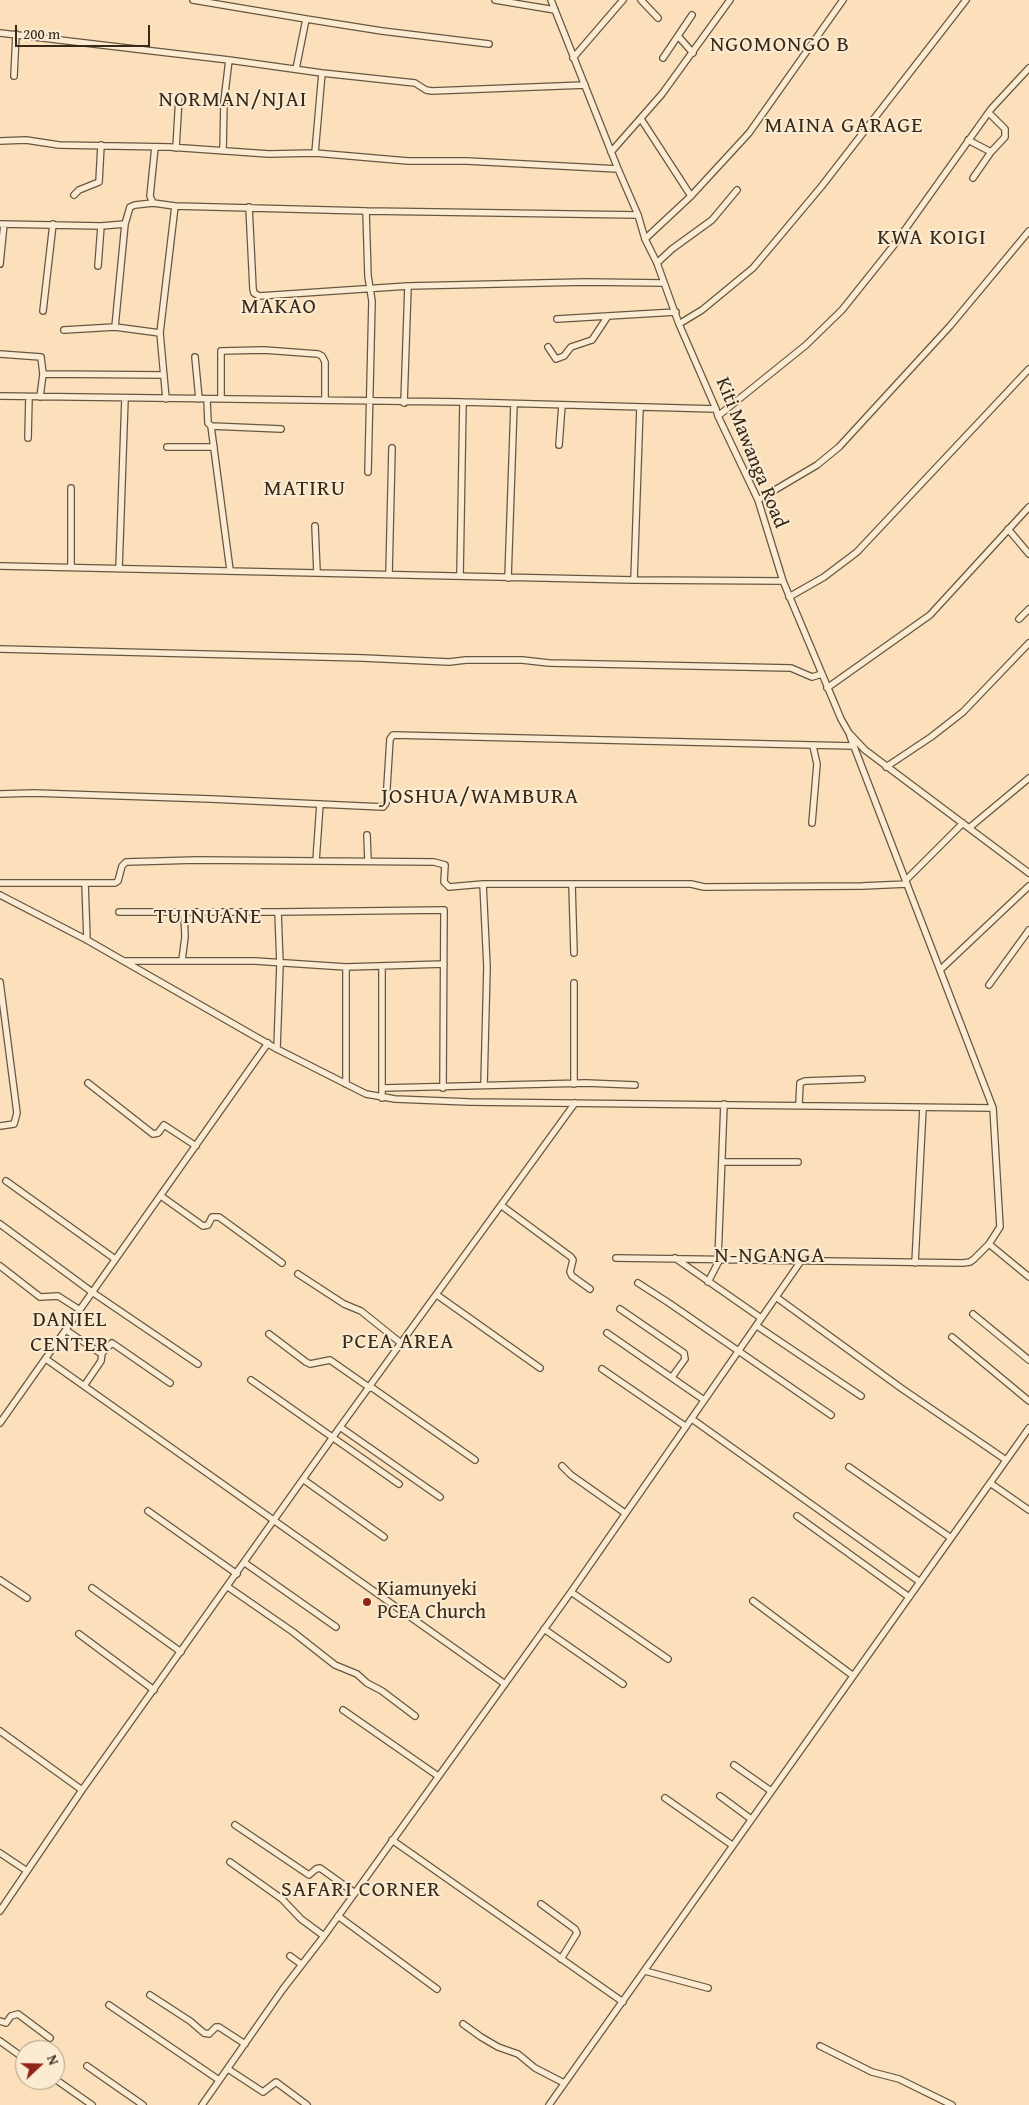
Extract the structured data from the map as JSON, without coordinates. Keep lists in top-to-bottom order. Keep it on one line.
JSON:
{"streets":{"street":["Kiti Mawanga Road"]},"districts":["NGOMONGO B","NORMAN/NJAI","MAINA GARAGE","KWA KOIGI","MAKAO","MATIRU","JOSHUA/WAMBURA","TUINUANE","N-NGANGA","DANIEL CENTER","PCEA AREA","SAFARI CORNER"],"places":["Kiamunyeki PCEA Church"],"scale_bar":"200 m","north":"right"}
